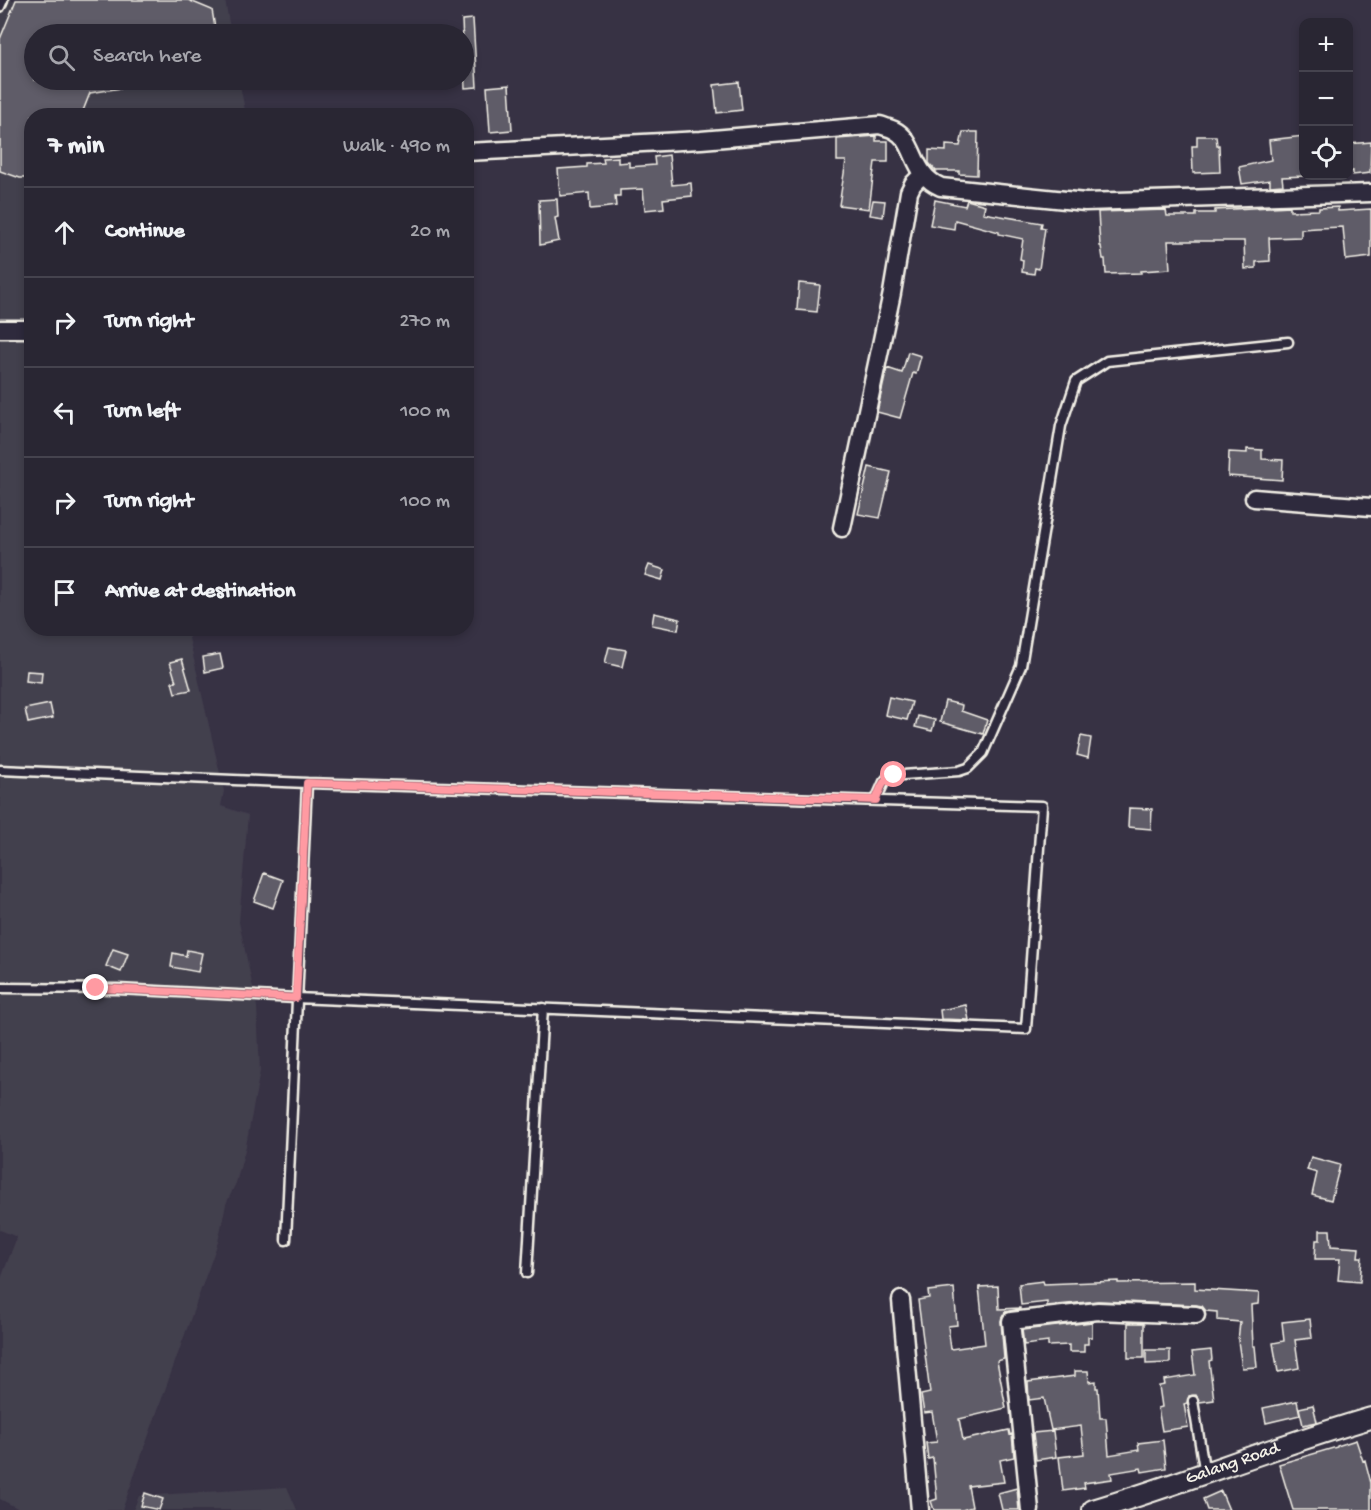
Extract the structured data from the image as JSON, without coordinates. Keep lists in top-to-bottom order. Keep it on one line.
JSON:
{"streets":{"street":["Galang Road"]},"page":{"map_buttons":["+","−"],"search":"Search here","heading":["7 min","Walk · 490 m"],"list":[["Continue","20 m"],["Turn right","270 m"],["Turn left","100 m"],["Turn right","100 m"],"Arrive at destination"]}}
